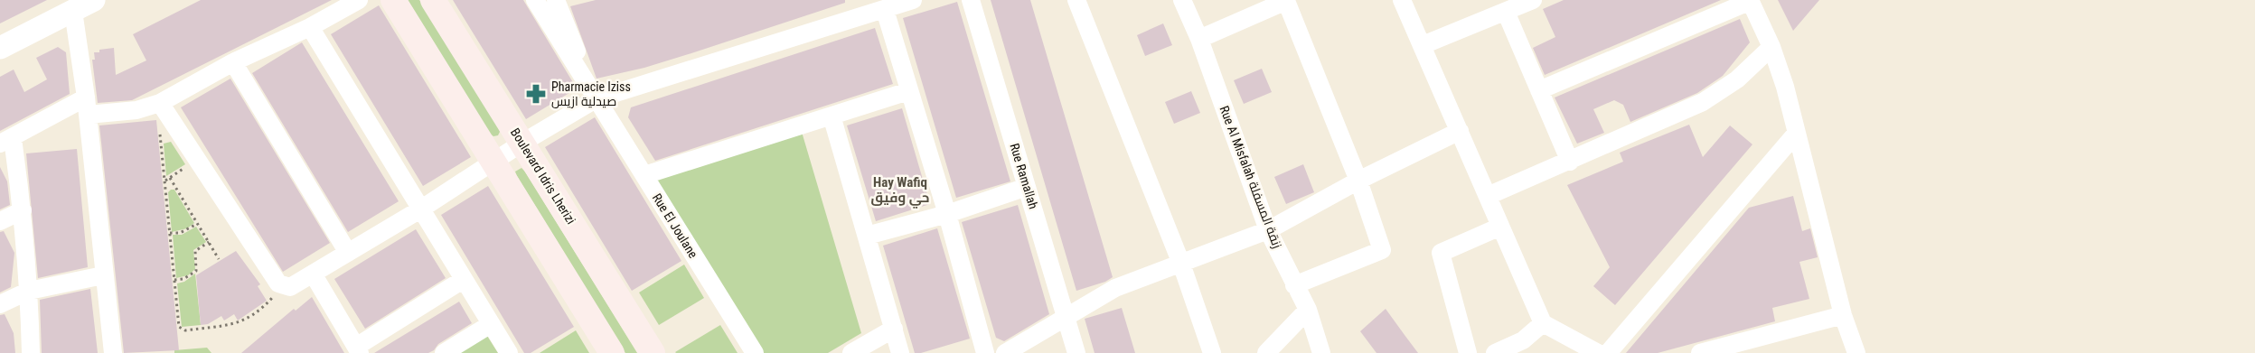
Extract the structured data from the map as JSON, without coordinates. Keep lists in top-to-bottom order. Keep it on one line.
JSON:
{"streets":{"main road":["Boulevard Idris Lherizi"],"street":["Rue Ramallah","Rue Al Misfalah زنقة المسفلة","Rue El Joulane"]},"districts":["Hay Wafiq حي وفيق"],"places":{"pharmacy":["Pharmacie Iziss صيدلية ازيس"]}}
